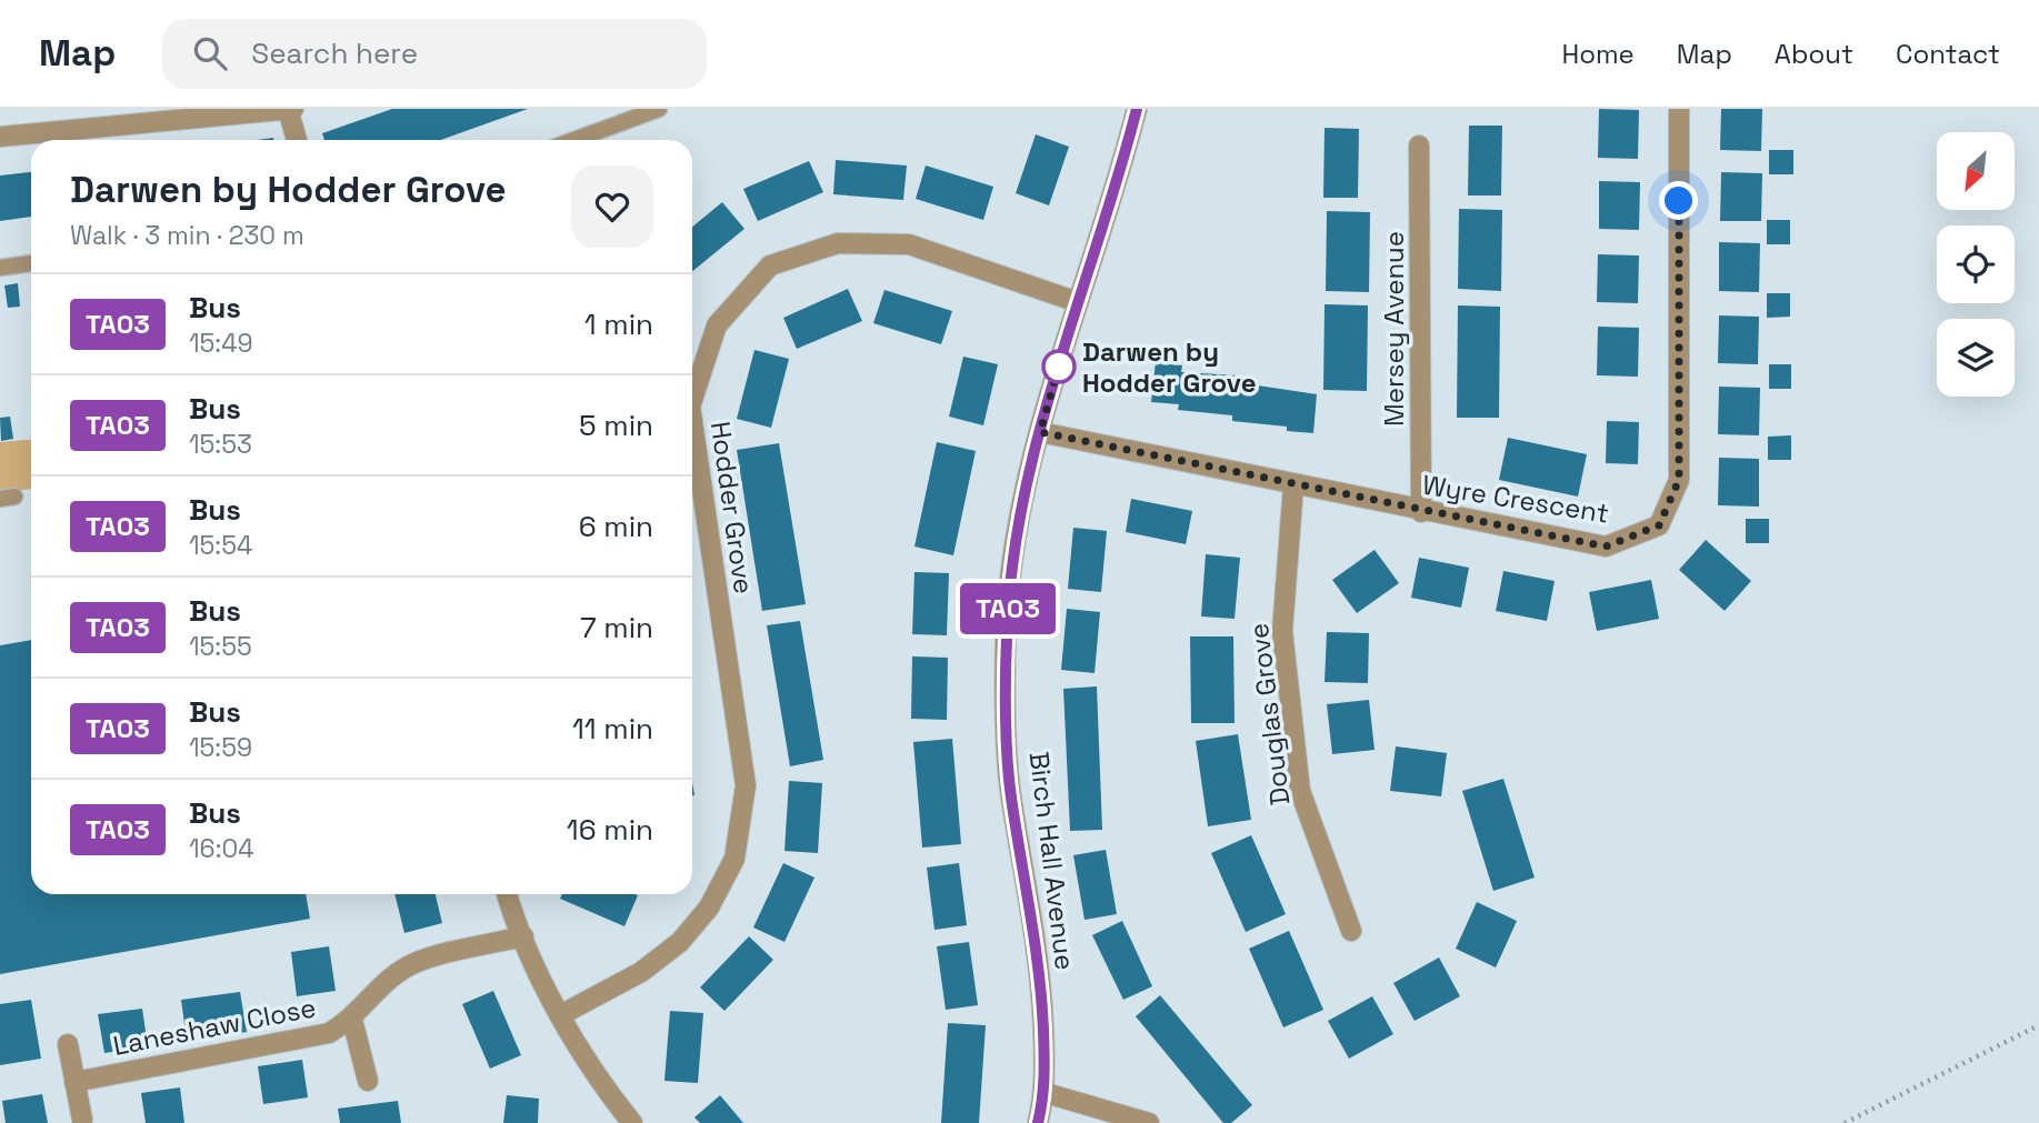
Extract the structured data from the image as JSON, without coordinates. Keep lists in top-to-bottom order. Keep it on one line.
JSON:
{"streets":{"street":["Mersey Avenue","Wyre Crescent","Hodder Grove","Douglas Grove","Birch Hall Avenue","Laneshaw Close"]},"crossings":[["Mersey Avenue","Wyre Crescent"],["Wyre Crescent","Douglas Grove"],["Wyre Crescent","Birch Hall Avenue"],["Hodder Grove","Birch Hall Avenue"]],"places":["Darwen by Hodder Grove"],"lines":["bus line TA03"],"north":"bottom left","page":{"header":"Map","search":"Search here","nav":["Home","Map","About","Contact"],"on_map":"TA03","heading":["Darwen by Hodder Grove","Walk · 3 min · 230 m"],"list":[{"mark":"TA03","name":"Bus","note":"15:49","value":"1 min"},{"mark":"TA03","name":"Bus","note":"15:53","value":"5 min"},{"mark":"TA03","name":"Bus","note":"15:54","value":"6 min"},{"mark":"TA03","name":"Bus","note":"15:55","value":"7 min"},{"mark":"TA03","name":"Bus","note":"15:59","value":"11 min"},{"mark":"TA03","name":"Bus","note":"16:04","value":"16 min"}]}}
